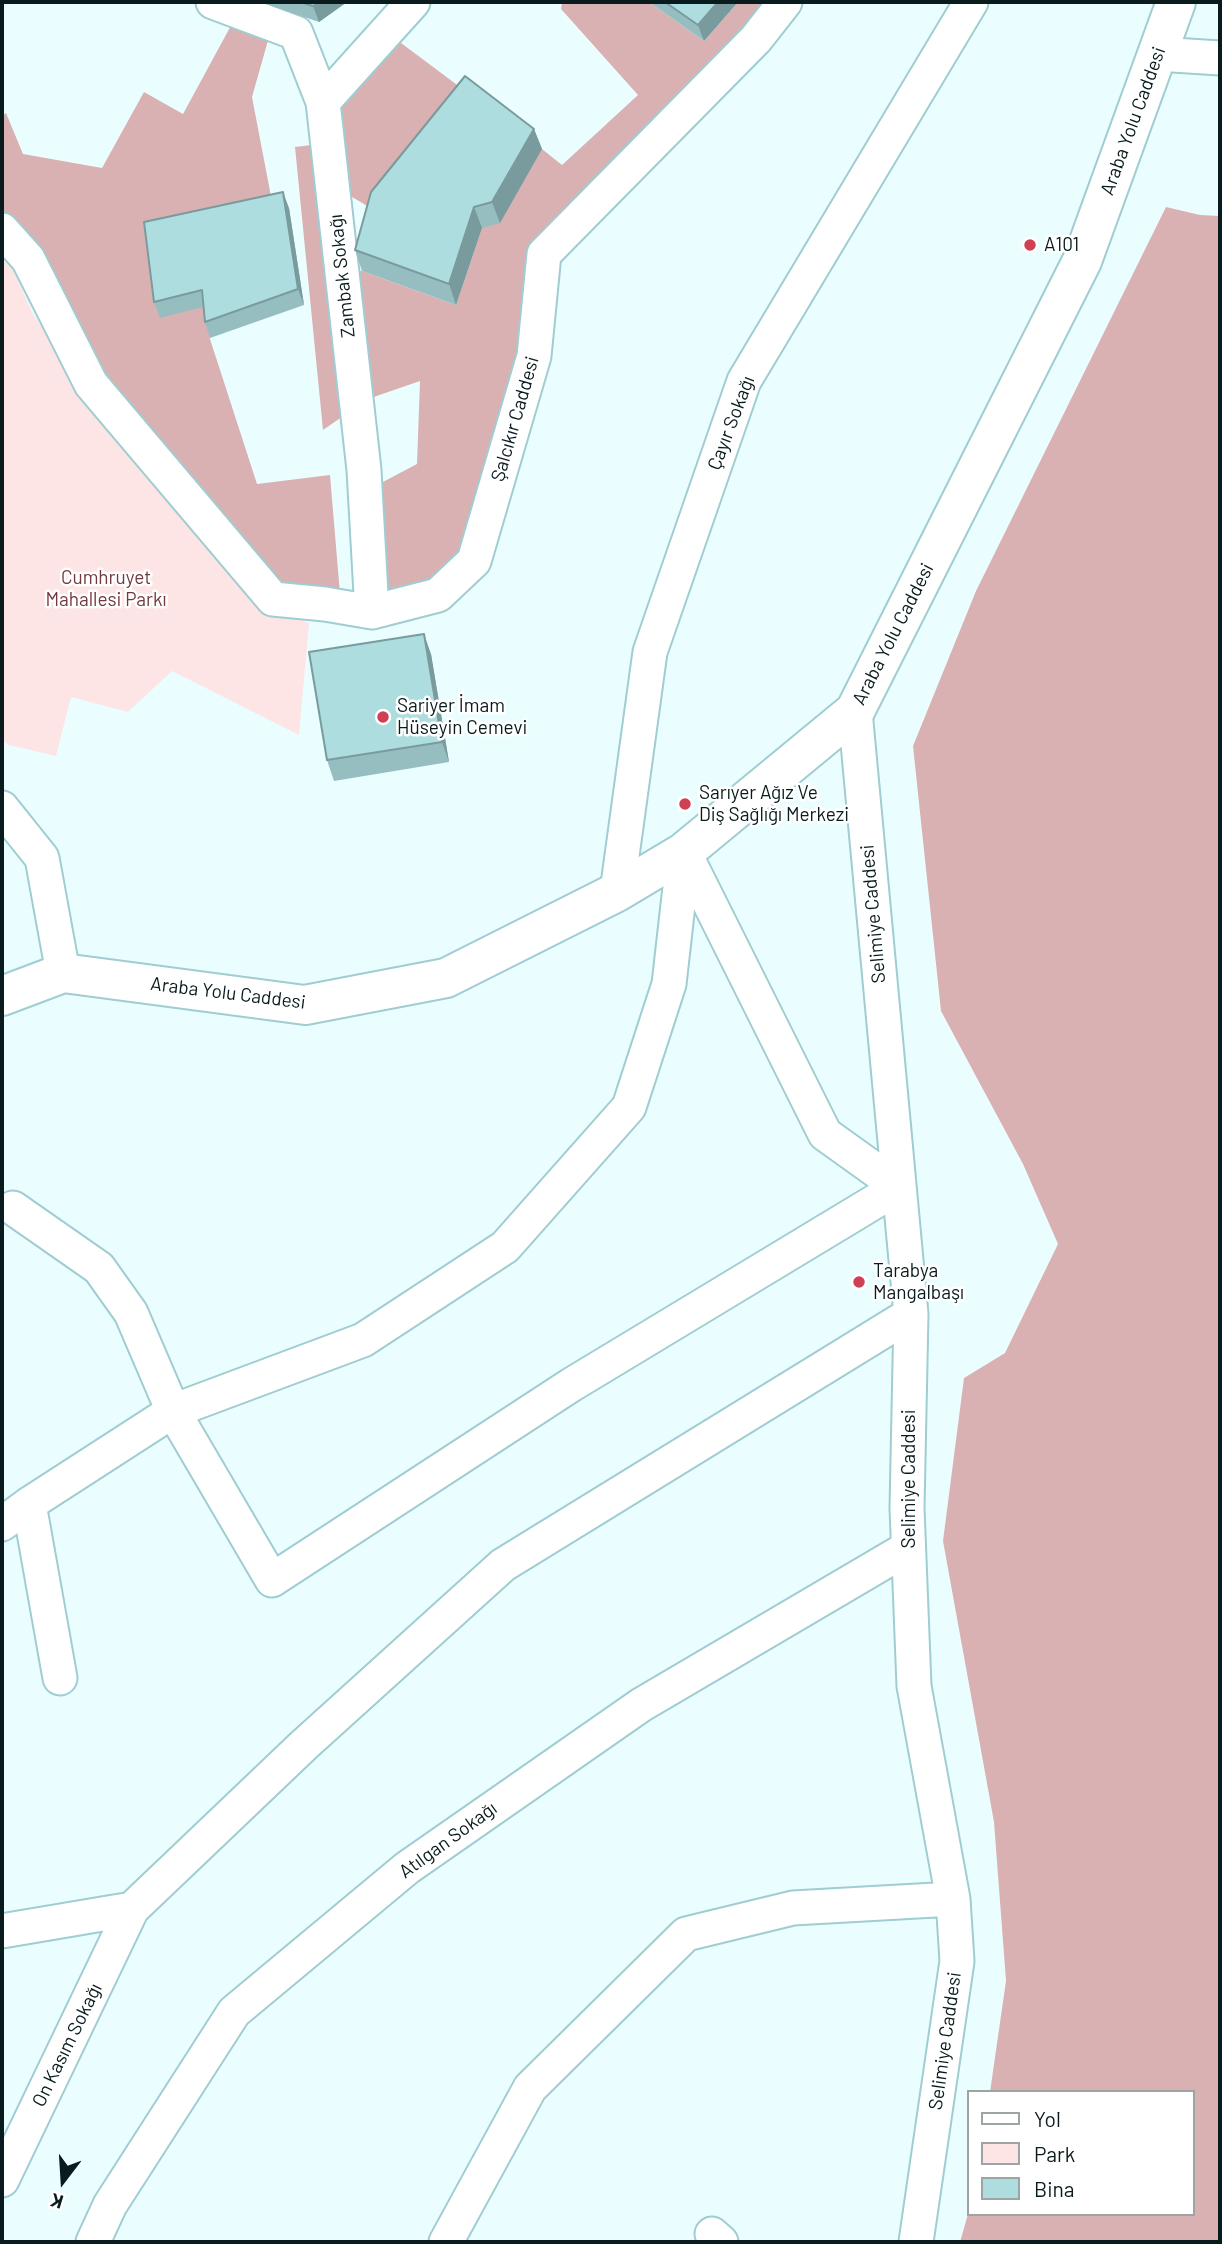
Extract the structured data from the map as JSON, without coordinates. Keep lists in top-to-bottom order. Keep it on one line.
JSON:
{"streets":{"street":["Araba Yolu Caddesi","Zambak Sokağı","Şalcıkır Caddesi","Çayır Sokağı","Selimiye Caddesi","Atılgan Sokağı","On Kasım Sokağı"]},"crossings":[["Araba Yolu Caddesi","Çayır Sokağı"],["Araba Yolu Caddesi","Selimiye Caddesi"],["Zambak Sokağı","Şalcıkır Caddesi"],["Selimiye Caddesi","Atılgan Sokağı"]],"parks":["Cumhruyet Mahallesi Parkı"],"places":["A101","Sariyer İmam Hüseyin Cemevi","Sarıyer Ağız Ve Diş Sağlığı Merkezi","Tarabya Mangalbaşı"],"legend":["Yol","Park","Bina"],"north":"bottom"}
